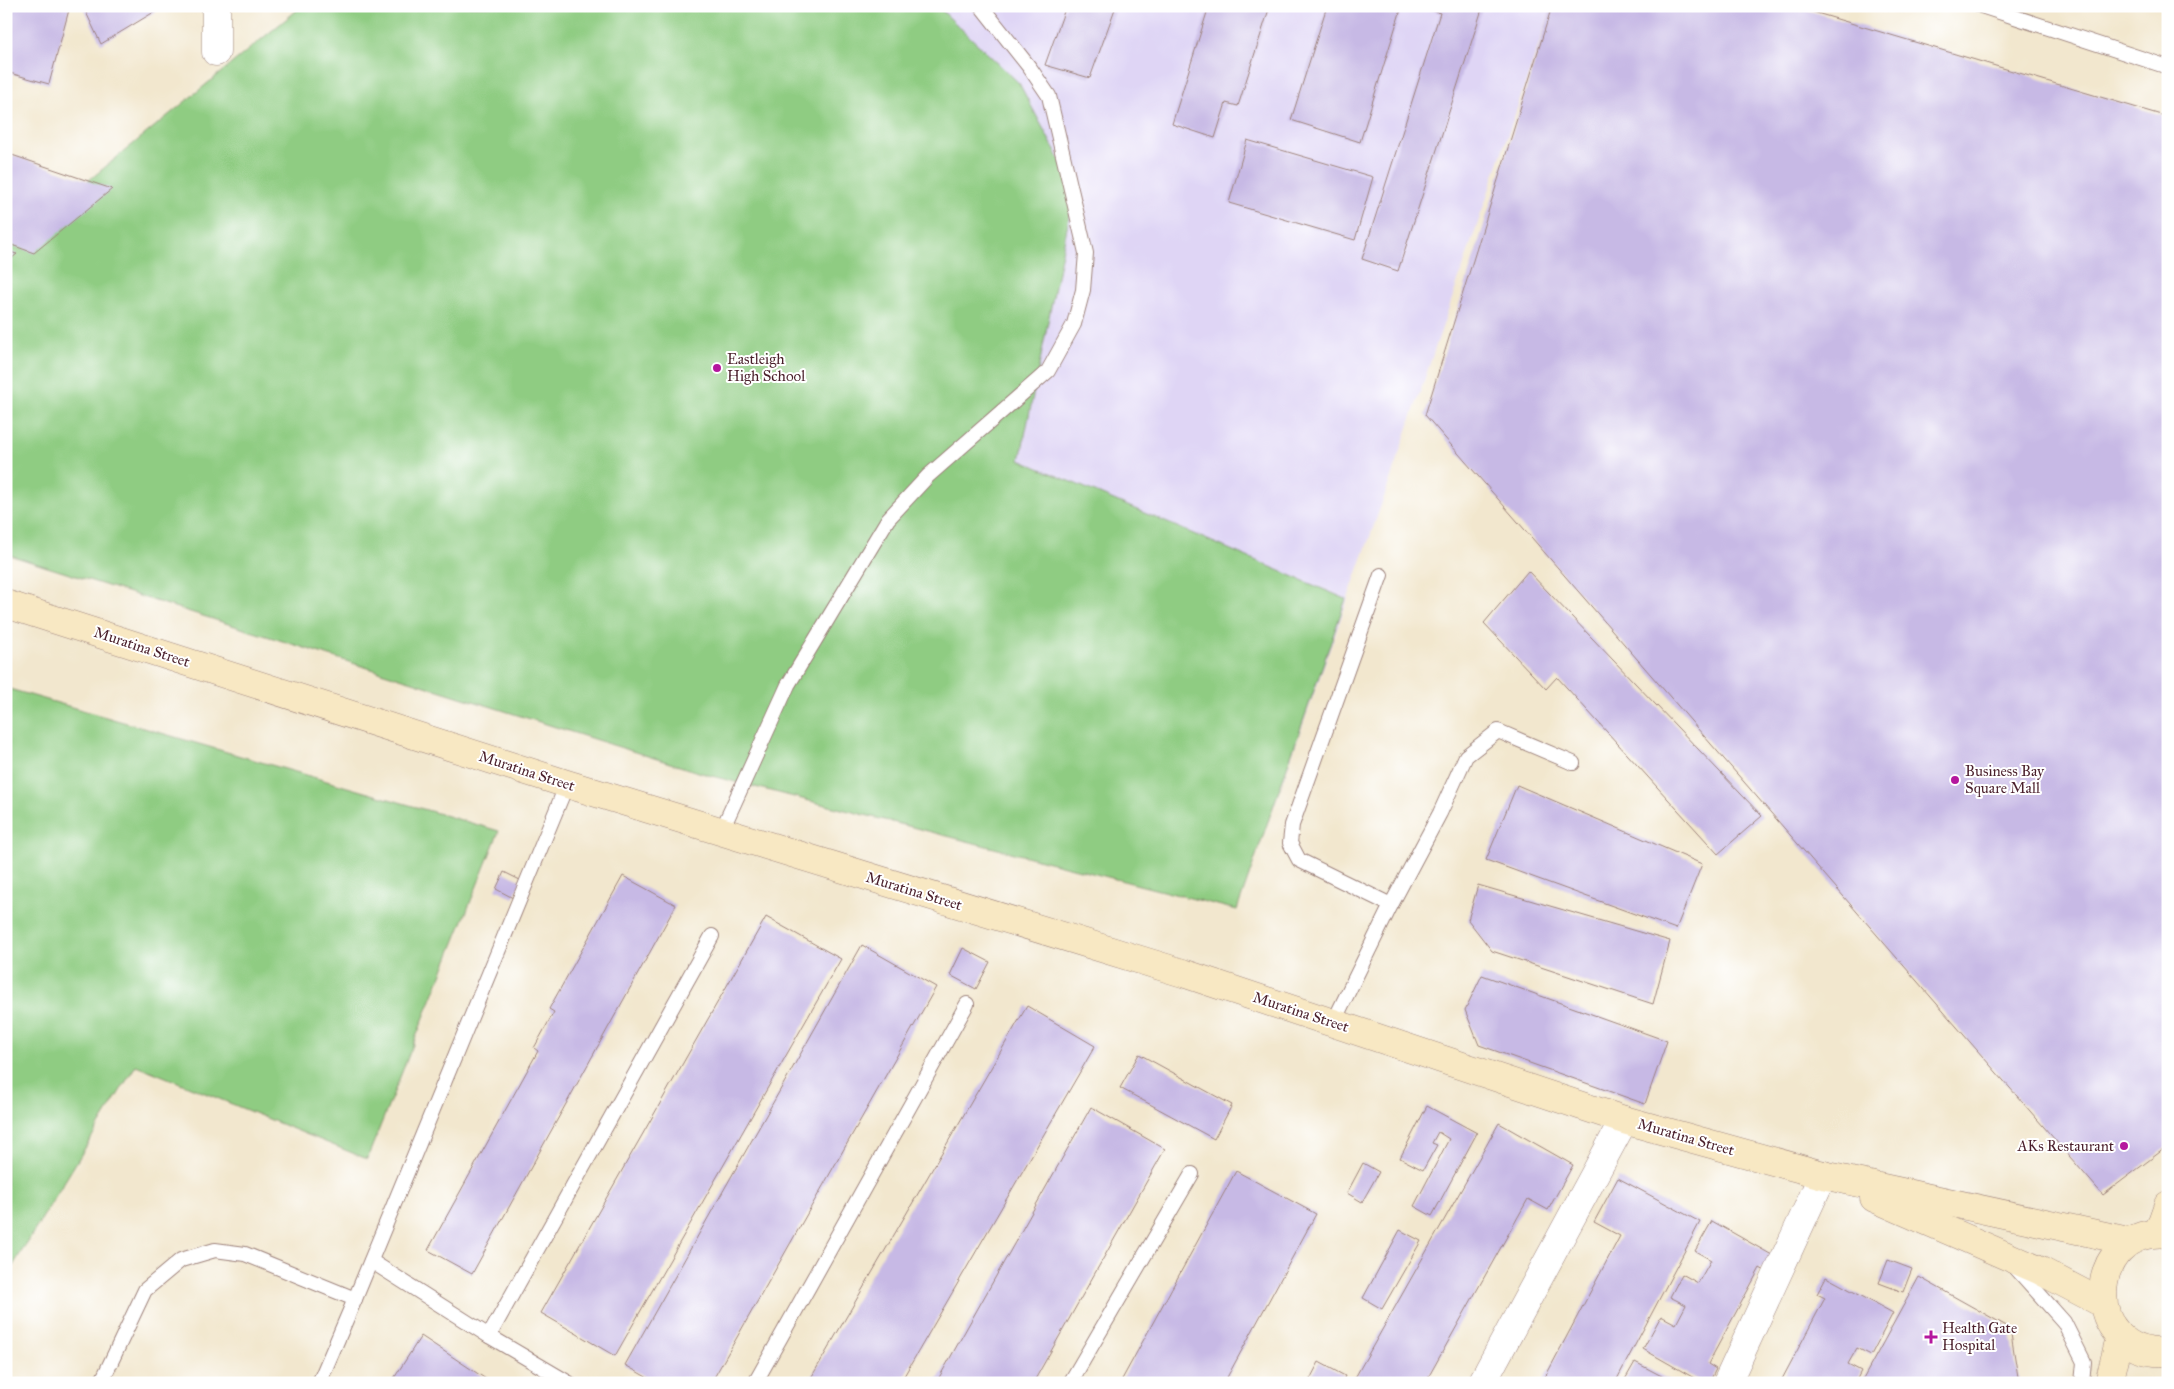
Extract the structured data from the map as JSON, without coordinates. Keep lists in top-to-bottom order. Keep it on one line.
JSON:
{"streets":{"main road":["Muratina Street"]},"places":{"other":["Eastleigh High School","Business Bay Square Mall","AKs Restaurant"],"health":["Health Gate Hospital"]}}
